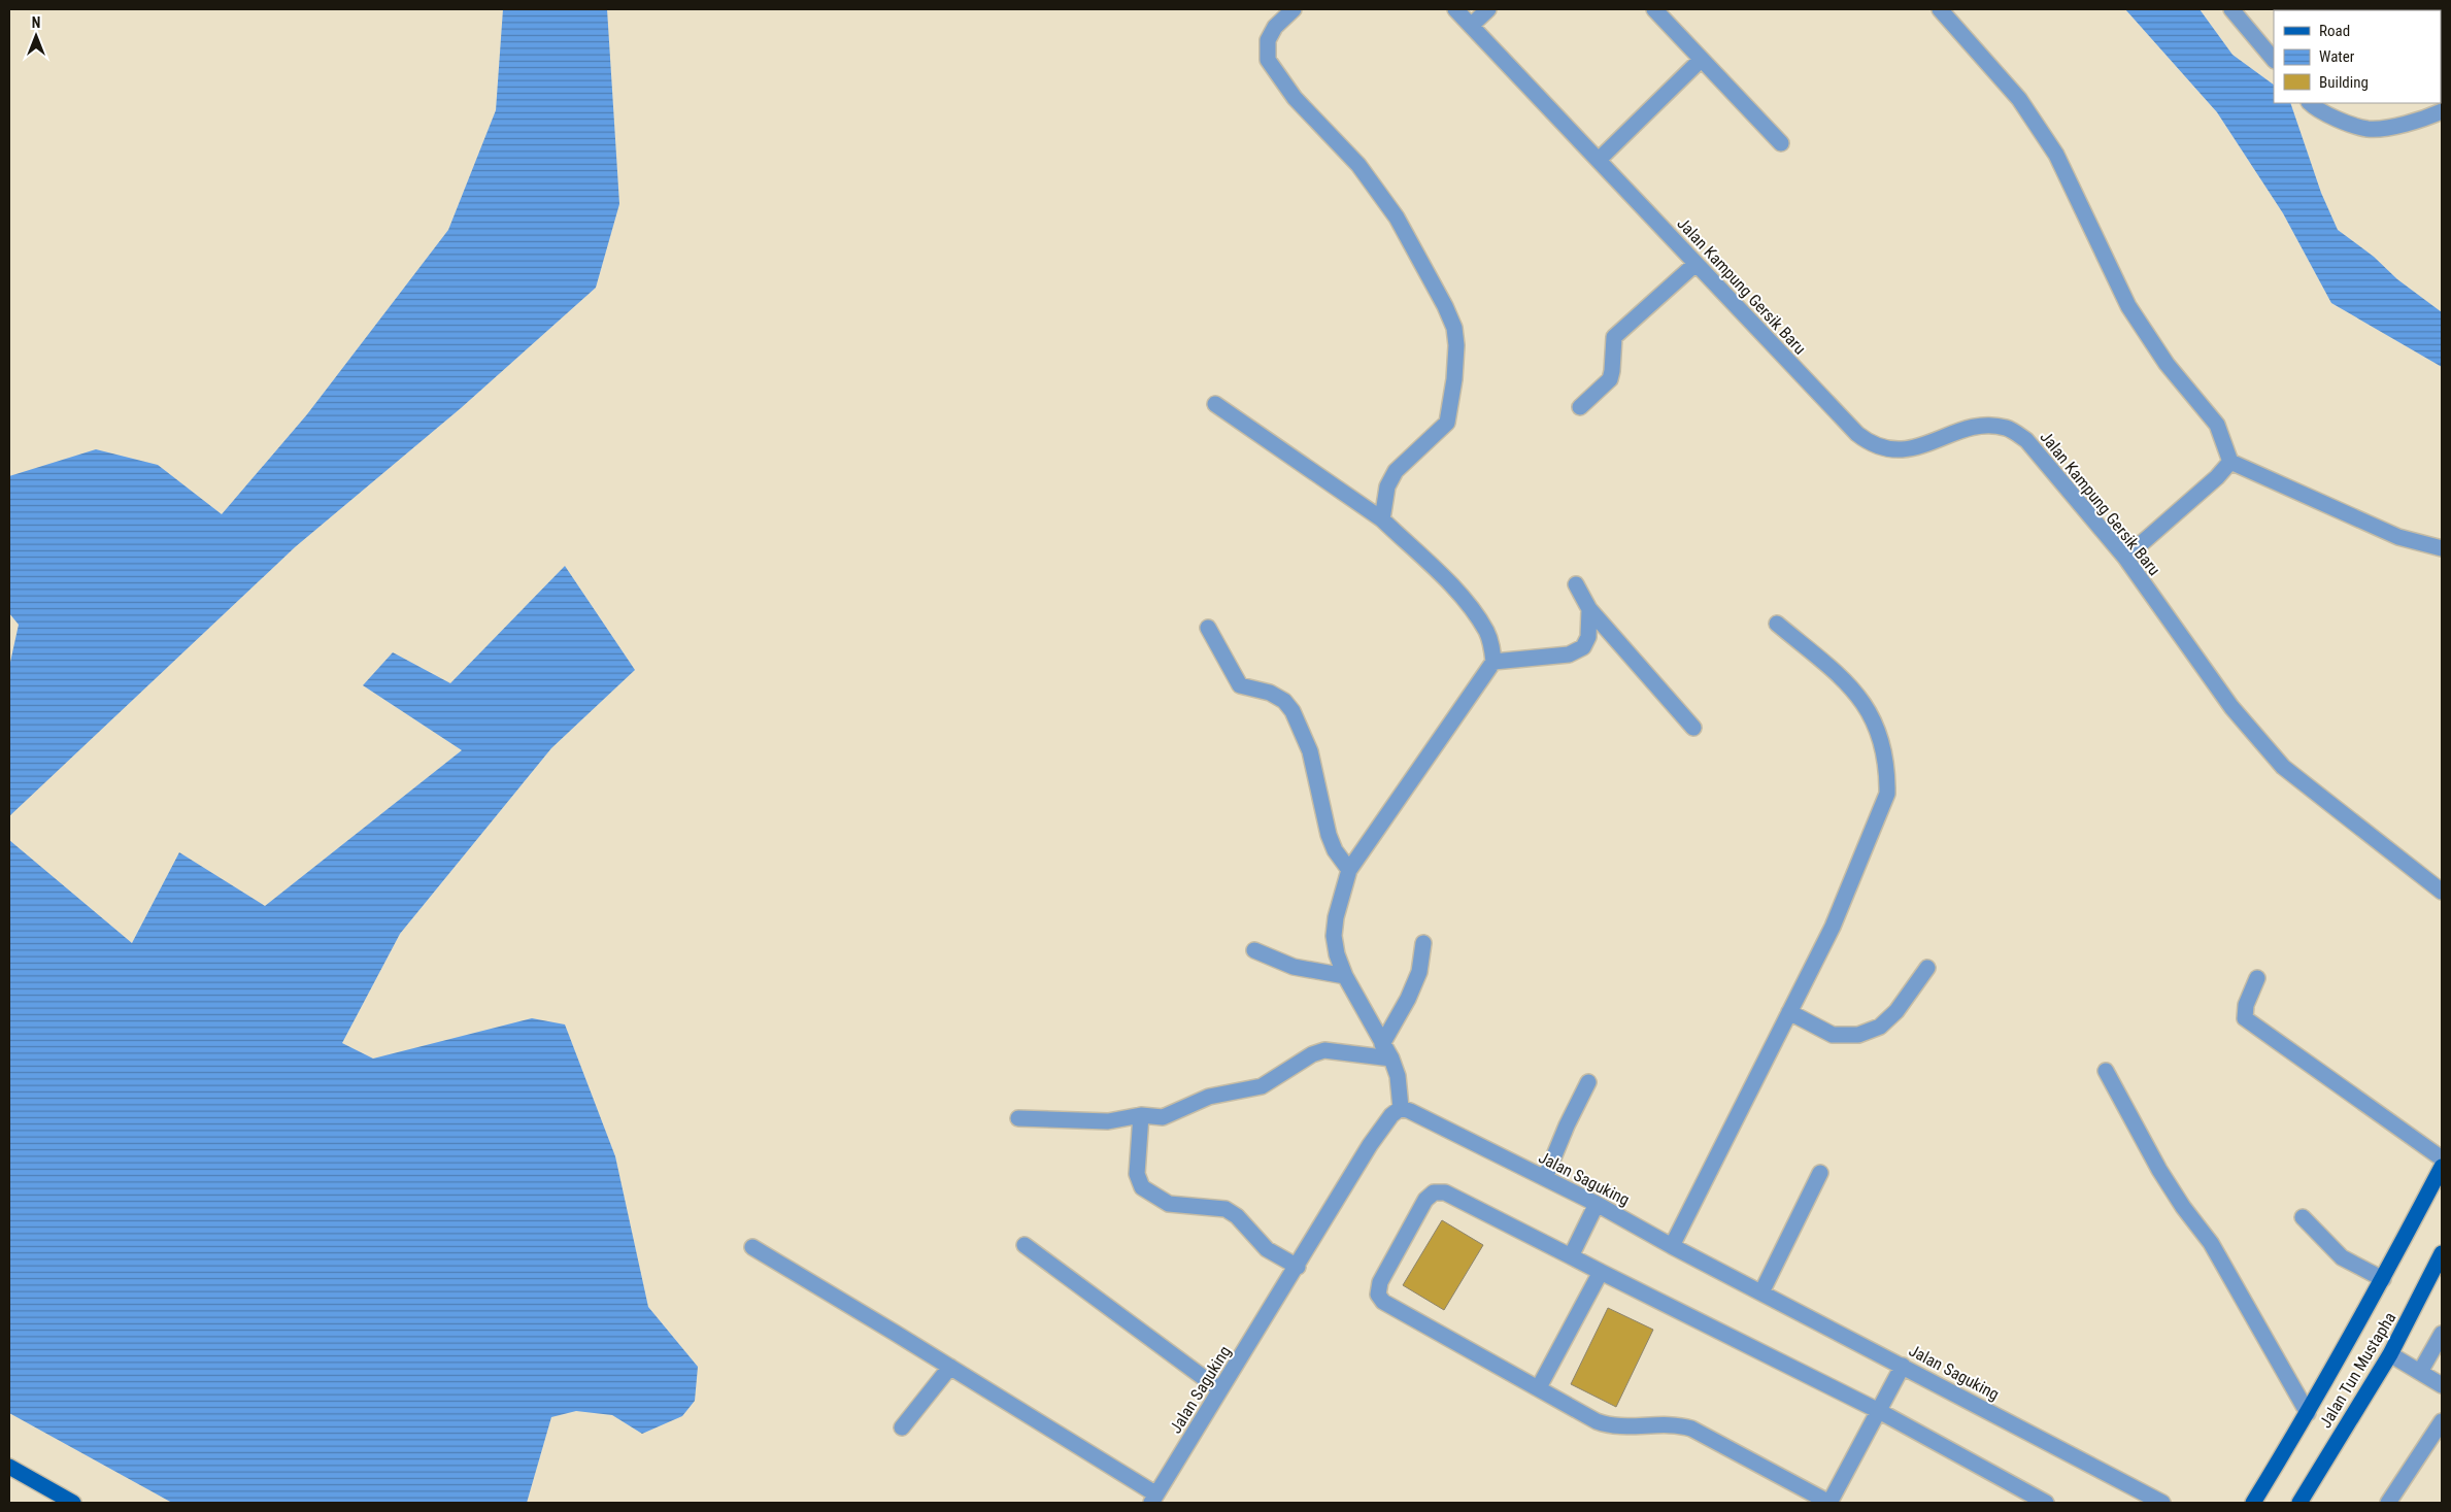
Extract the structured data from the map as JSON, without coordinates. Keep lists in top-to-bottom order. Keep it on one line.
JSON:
{"streets":{"main road":["Jalan Tun Mustapha"],"street":["Jalan Kampung Gersik Baru","Jalan Saguking"]},"legend":["Road","Water","Building"],"north":"top"}
